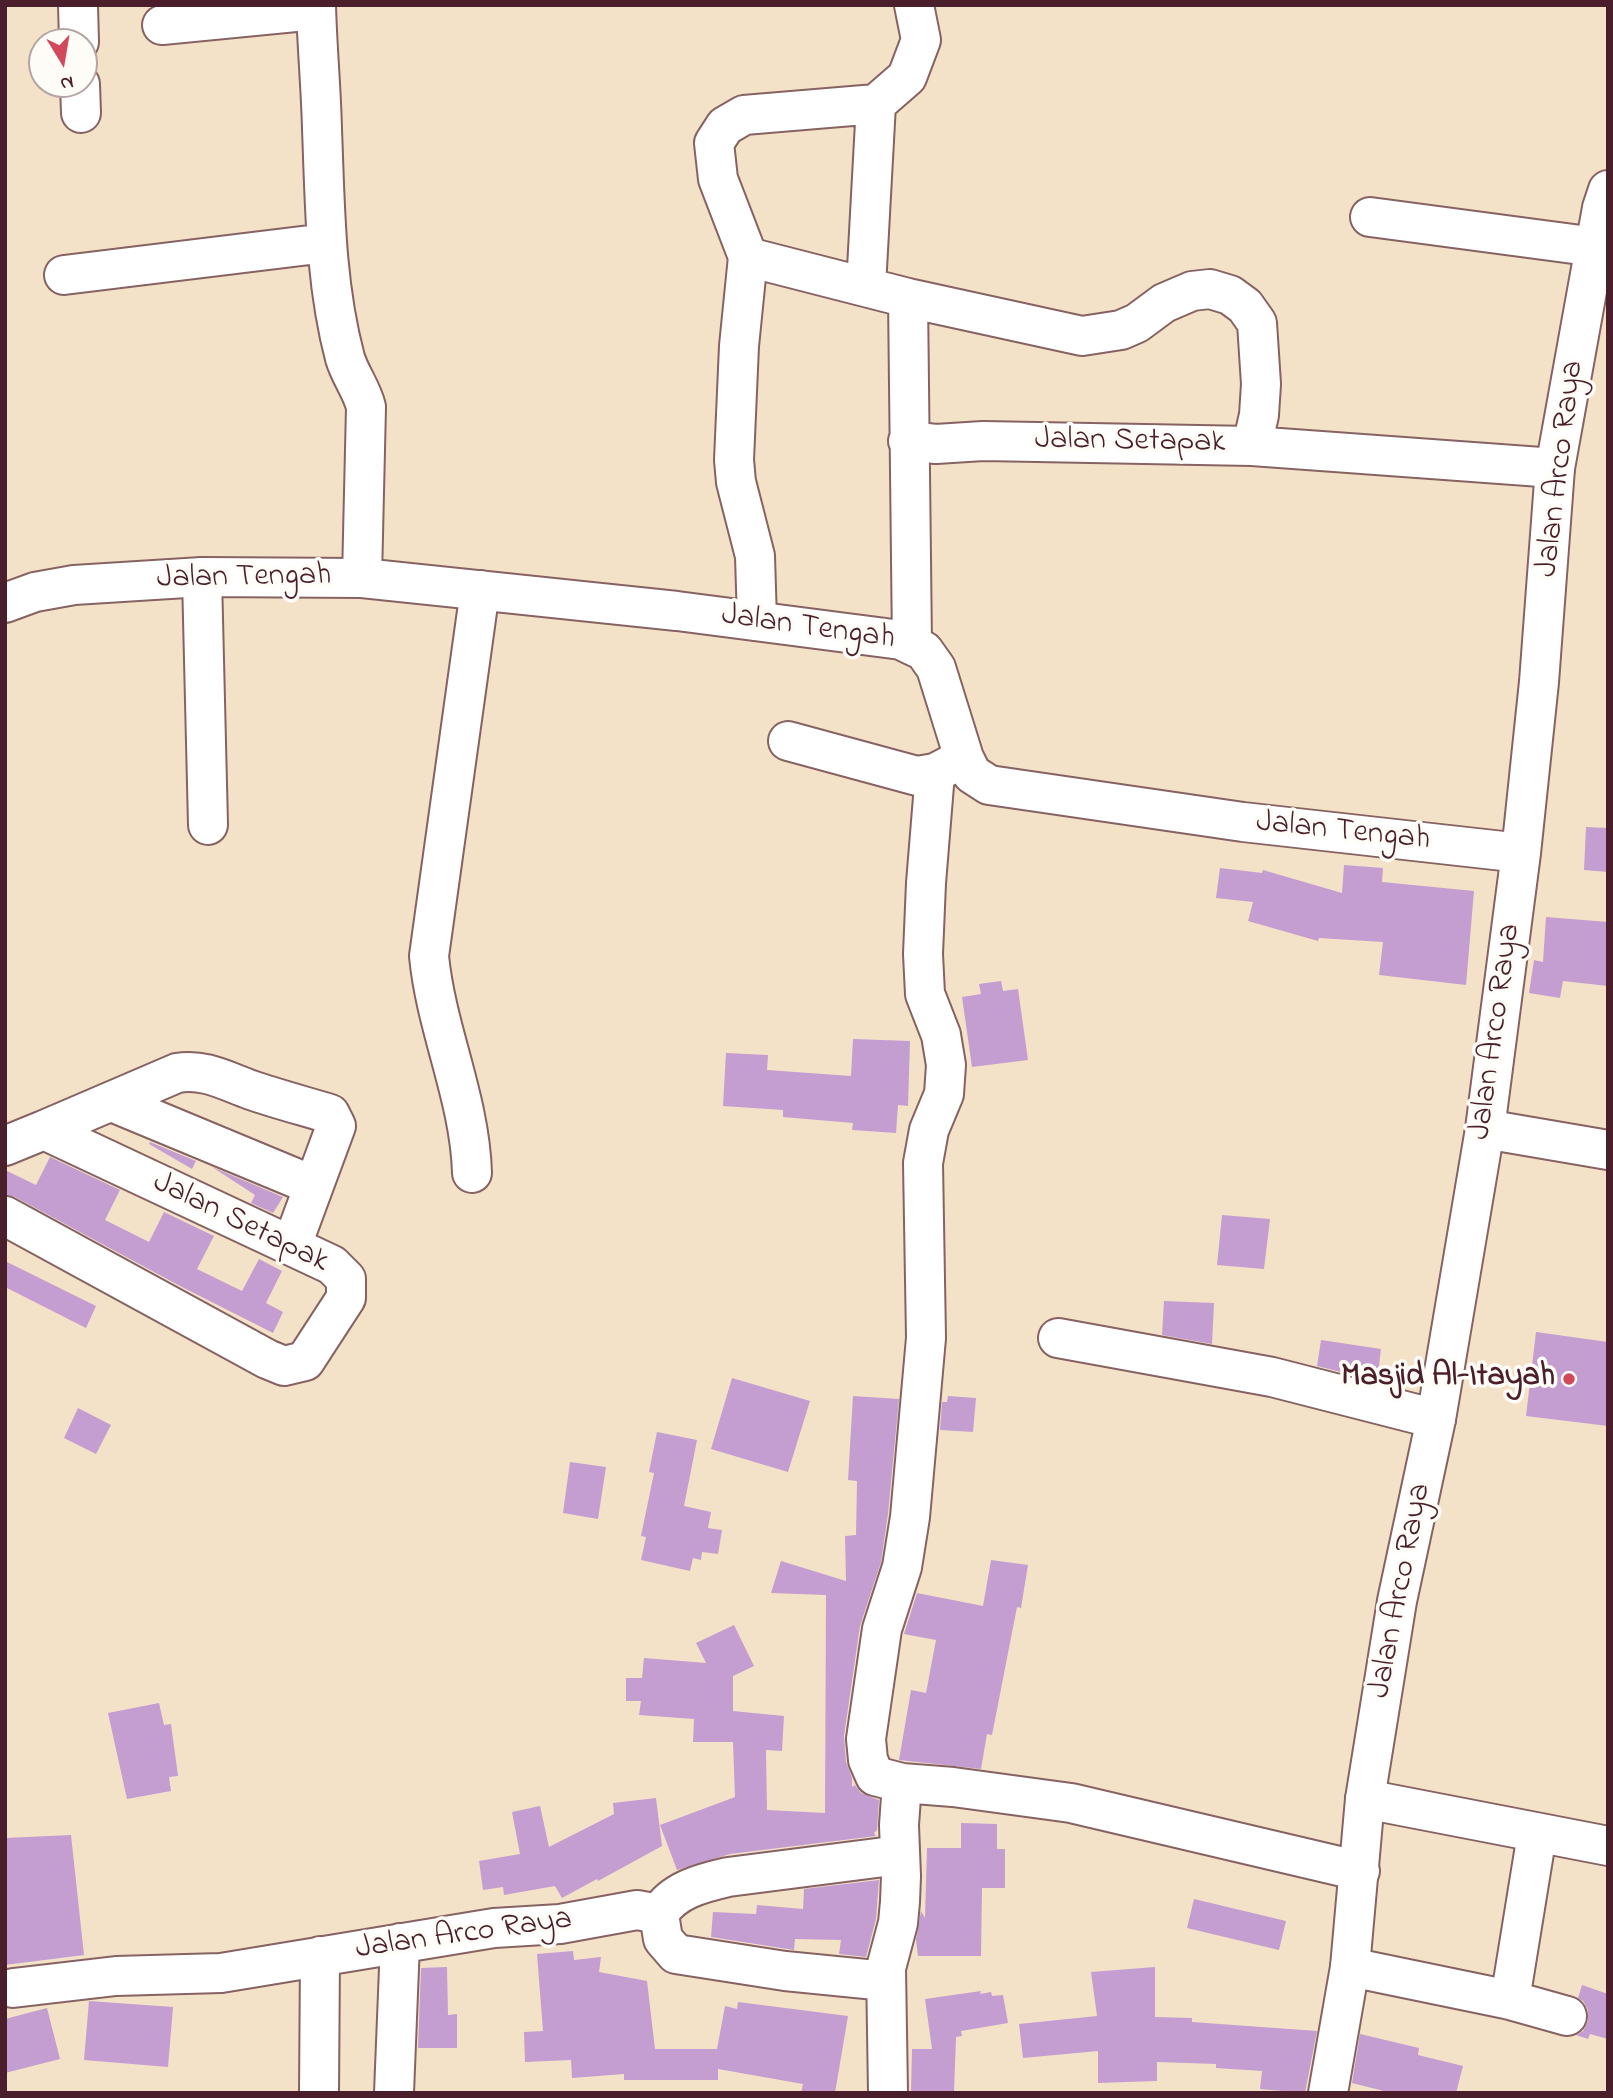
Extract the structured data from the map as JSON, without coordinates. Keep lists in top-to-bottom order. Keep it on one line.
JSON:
{"streets":{"street":["Jalan Setapak","Jalan Arco Raya","Jalan Tengah"]},"crossings":[["Jalan Setapak","Jalan Arco Raya"],["Jalan Arco Raya","Jalan Tengah"]],"places":["Masjid Al-Itayah"],"north":"bottom"}
